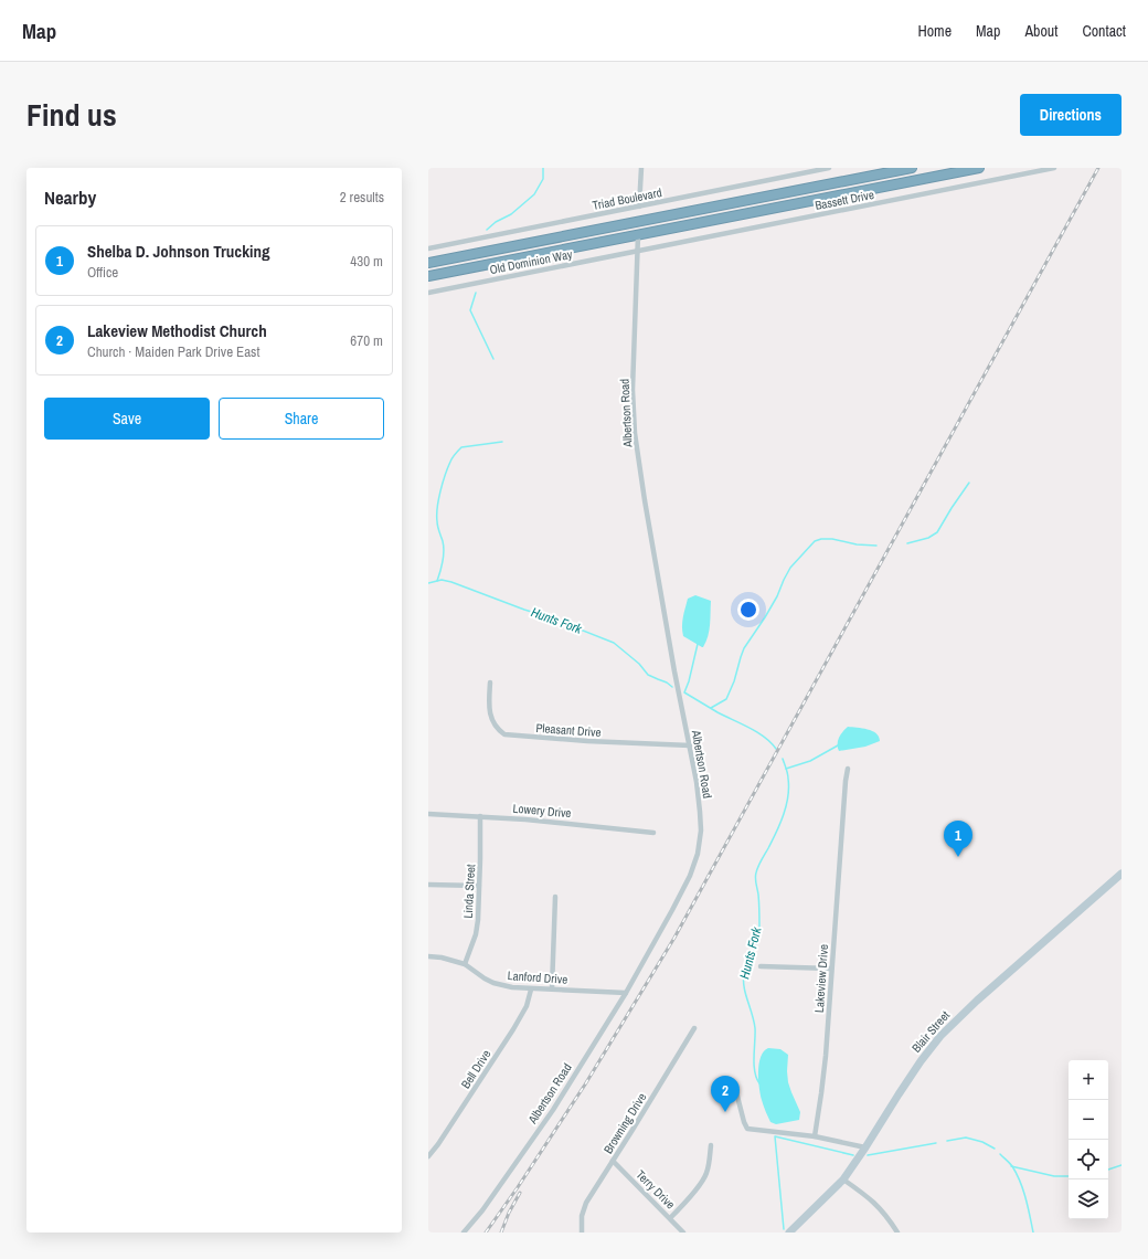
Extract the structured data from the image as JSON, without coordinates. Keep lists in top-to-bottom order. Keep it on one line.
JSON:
{"streets":{"street":["Triad Boulevard","Bassett Drive","Old Dominion Way","Albertson Road","Pleasant Drive","Lowery Drive","Linda Street","Lanford Drive","Lakeview Drive","Blair Street","Bell Drive","Browning Drive","Terry Drive"]},"crossings":[["Bassett Drive","Old Dominion Way"],["Bassett Drive","Albertson Road"],["Old Dominion Way","Albertson Road"],["Albertson Road","Pleasant Drive"],["Albertson Road","Lanford Drive"],["Lowery Drive","Linda Street"],["Linda Street","Lanford Drive"],["Lanford Drive","Bell Drive"],["Browning Drive","Terry Drive"]],"water":["Hunts Fork"],"page":{"header":"Map","nav":["Home","Map","About","Contact"],"title":"Find us","buttons":["Directions",["Save","Share"]],"heading":["Nearby","2 results"],"list":[{"mark":"1","name":"Shelba D. Johnson Trucking","note":"Office","value":"430 m"},{"mark":"2","name":"Lakeview Methodist Church","note":"Church · Maiden Park Drive East","value":"670 m"}],"pins":["1","2"],"map_buttons":["+","−"]}}
